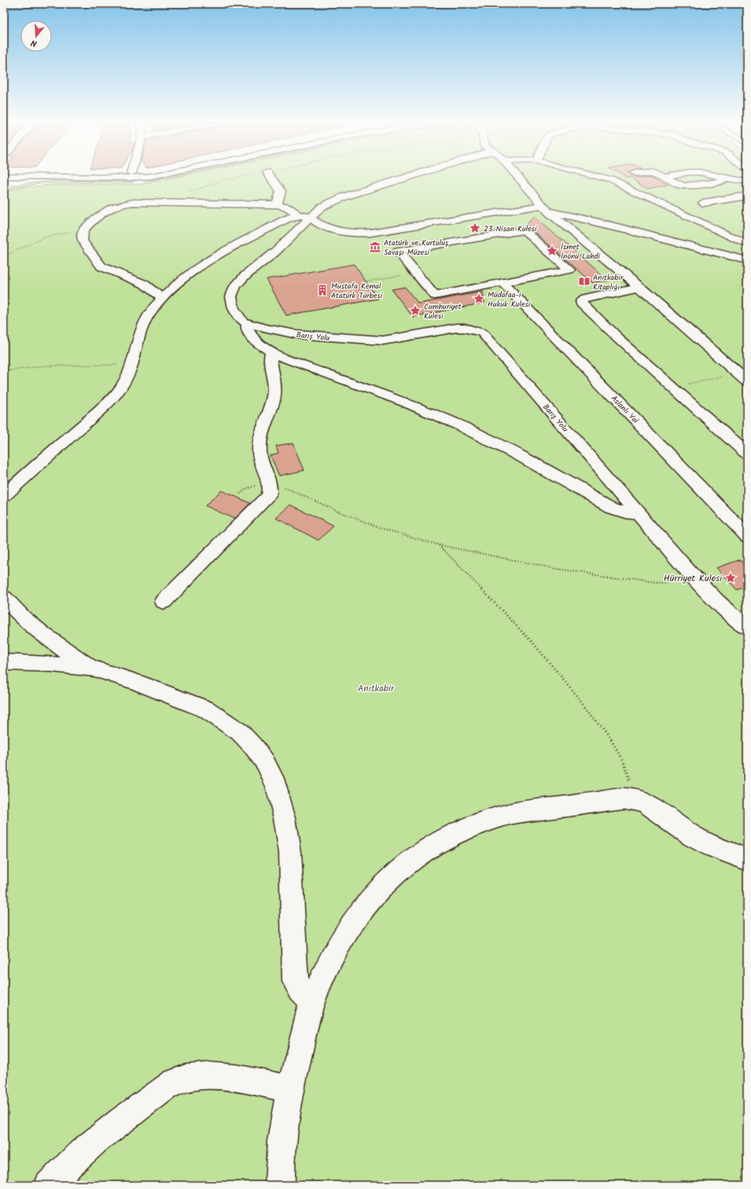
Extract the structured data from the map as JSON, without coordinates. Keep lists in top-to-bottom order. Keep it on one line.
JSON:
{"streets":{"street":["Barış Yolu","Aslanlı Yol"]},"parks":["Anıtkabir"],"places":{"place":["23 Nisan Kulesi","İsmet İnönü Lahdi","Müdafaa-i Hukuk Kulesi","Cumhuriyet Kulesi","Hürriyet Kulesi"],"museum":["Atatürk ve Kurtuluş Savaşı Müzesi"],"library":["Anıtkabir Kitaplığı"],"building":["Mustafa Kemal Atatürk Türbesi"]},"north":"bottom"}
